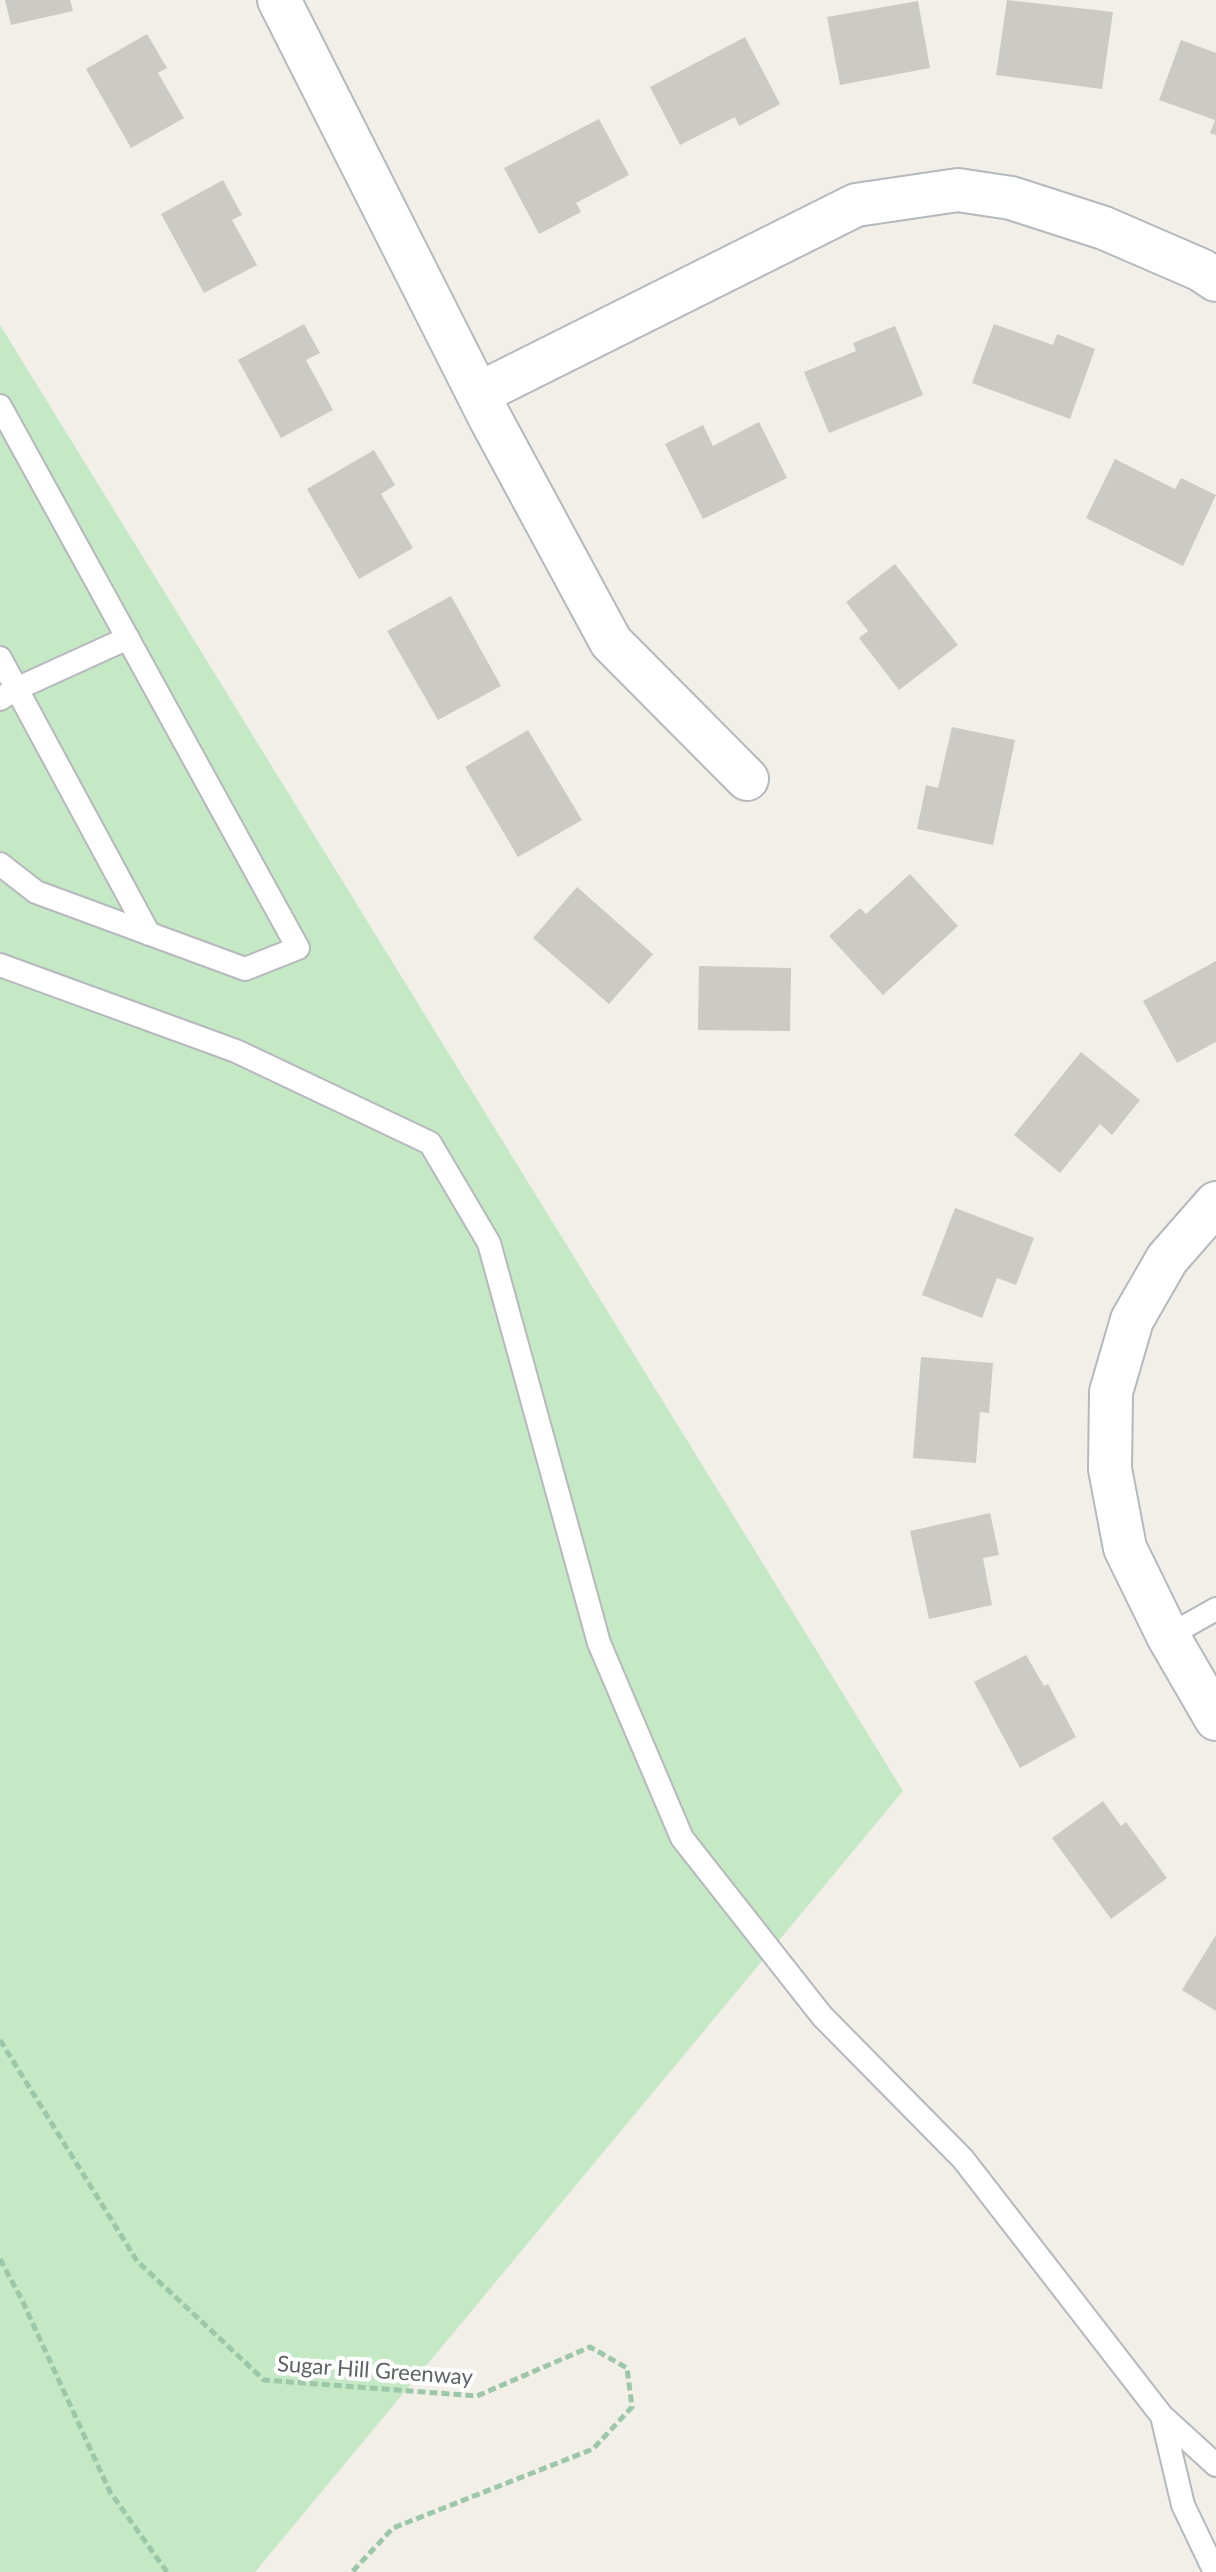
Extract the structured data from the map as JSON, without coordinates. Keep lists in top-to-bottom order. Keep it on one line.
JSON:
{"streets":{"path":["Sugar Hill Greenway"]}}
